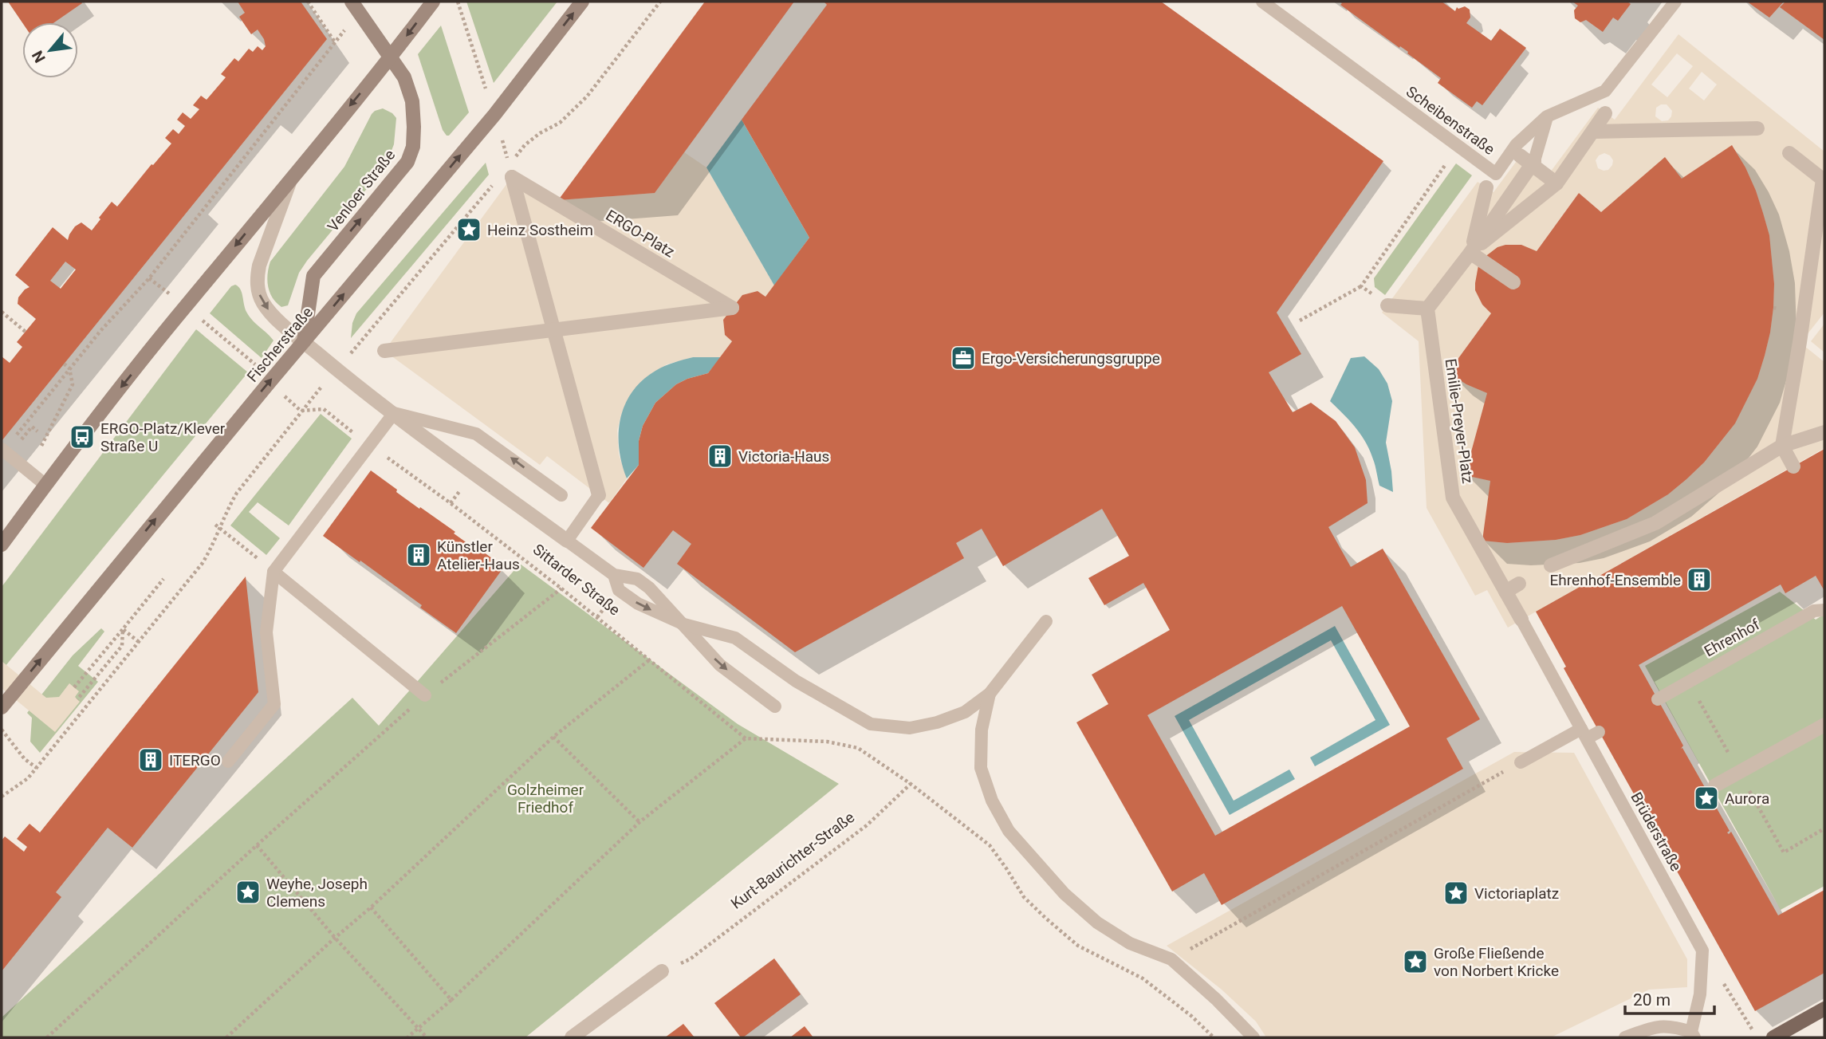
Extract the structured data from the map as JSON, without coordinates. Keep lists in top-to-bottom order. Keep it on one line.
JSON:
{"streets":{"main road":["Venloer Straße","Fischerstraße"],"street":["ERGO-Platz","Emilie-Preyer-Platz","Sittarder Straße"],"lane":["Scheibenstraße","Ehrenhof","Brüderstraße"],"path":["Kurt-Baurichter-Straße"]},"crossings":[["Venloer Straße","Fischerstraße"],["Venloer Straße","Sittarder Straße"],["Fischerstraße","Sittarder Straße"],["Emilie-Preyer-Platz","Brüderstraße"]],"parks":["Golzheimer Friedhof"],"places":{"place":["Heinz Sostheim","Aurora","Weyhe, Joseph Clemens","Victoriaplatz","Große Fließende von Norbert Kricke"],"office":["Ergo-Versicherungsgruppe"],"bus stop":["ERGO-Platz/Klever Straße U"],"building":["Victoria-Haus","Künstler Atelier-Haus","Ehrenhof-Ensemble","ITERGO"]},"scale_bar":"20 m","north":"bottom left"}
